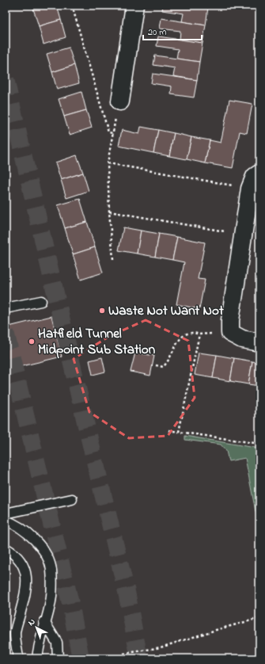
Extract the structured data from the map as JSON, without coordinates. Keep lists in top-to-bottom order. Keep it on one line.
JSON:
{"places":["Waste Not Want Not","Hatfield Tunnel Midpoint Sub Station"],"scale_bar":"20 m","north":"top left"}
